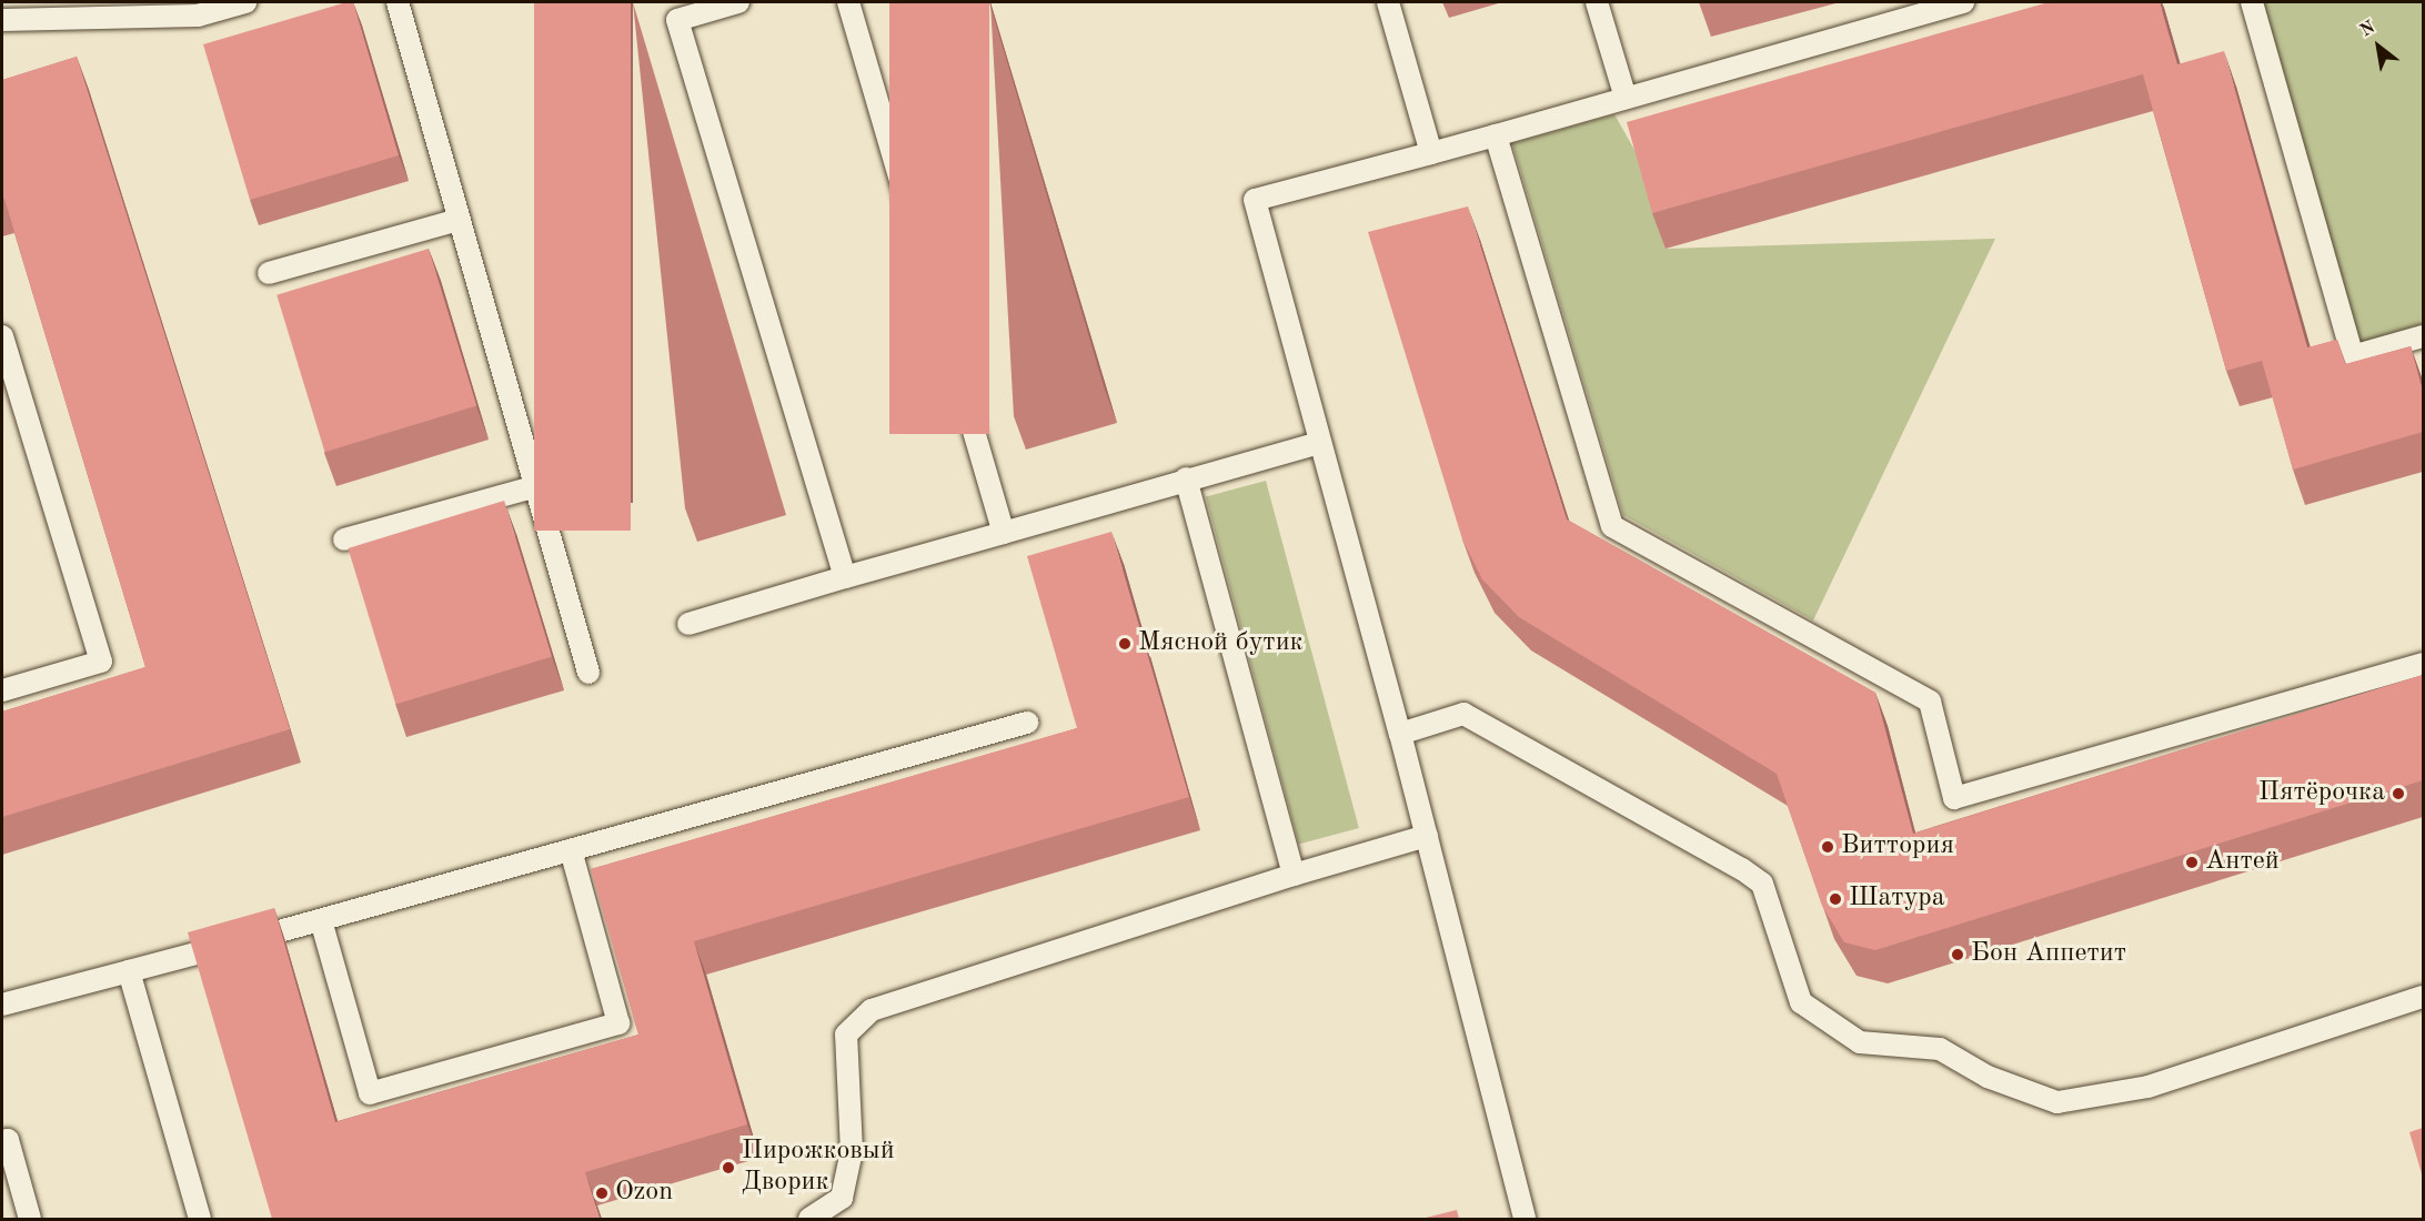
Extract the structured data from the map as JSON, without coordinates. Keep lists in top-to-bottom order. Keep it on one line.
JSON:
{"places":["Мясной бутик","Пятёрочка","Виттория","Антей","Шатура","Бон Аппетит","Пирожковый Дворик","Ozon"],"north":"top left"}
